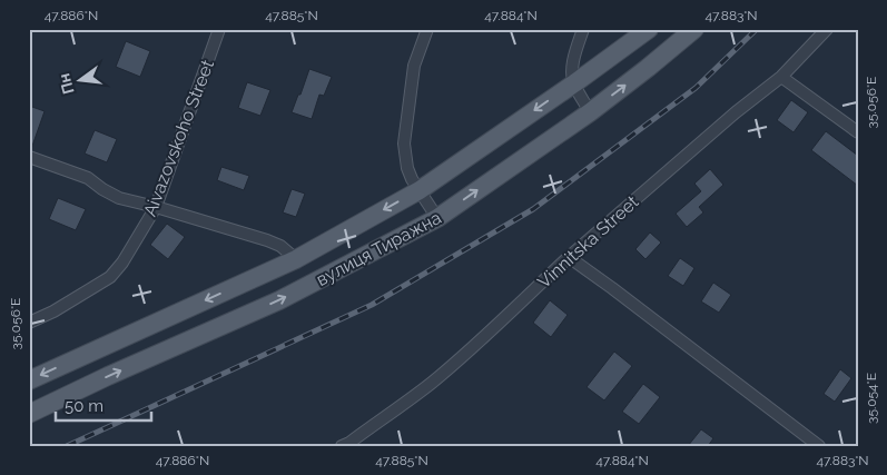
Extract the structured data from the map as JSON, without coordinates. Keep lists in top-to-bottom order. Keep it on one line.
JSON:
{"streets":{"main road":["вулиця Тиражна"],"street":["Aivazovskoho Street","Vinnitska Street"]},"scale_bar":"50 m","north":"left","coordinates":["47.886°N","47.885°N","47.884°N","47.883°N","35.056°E","35.054°E"]}
